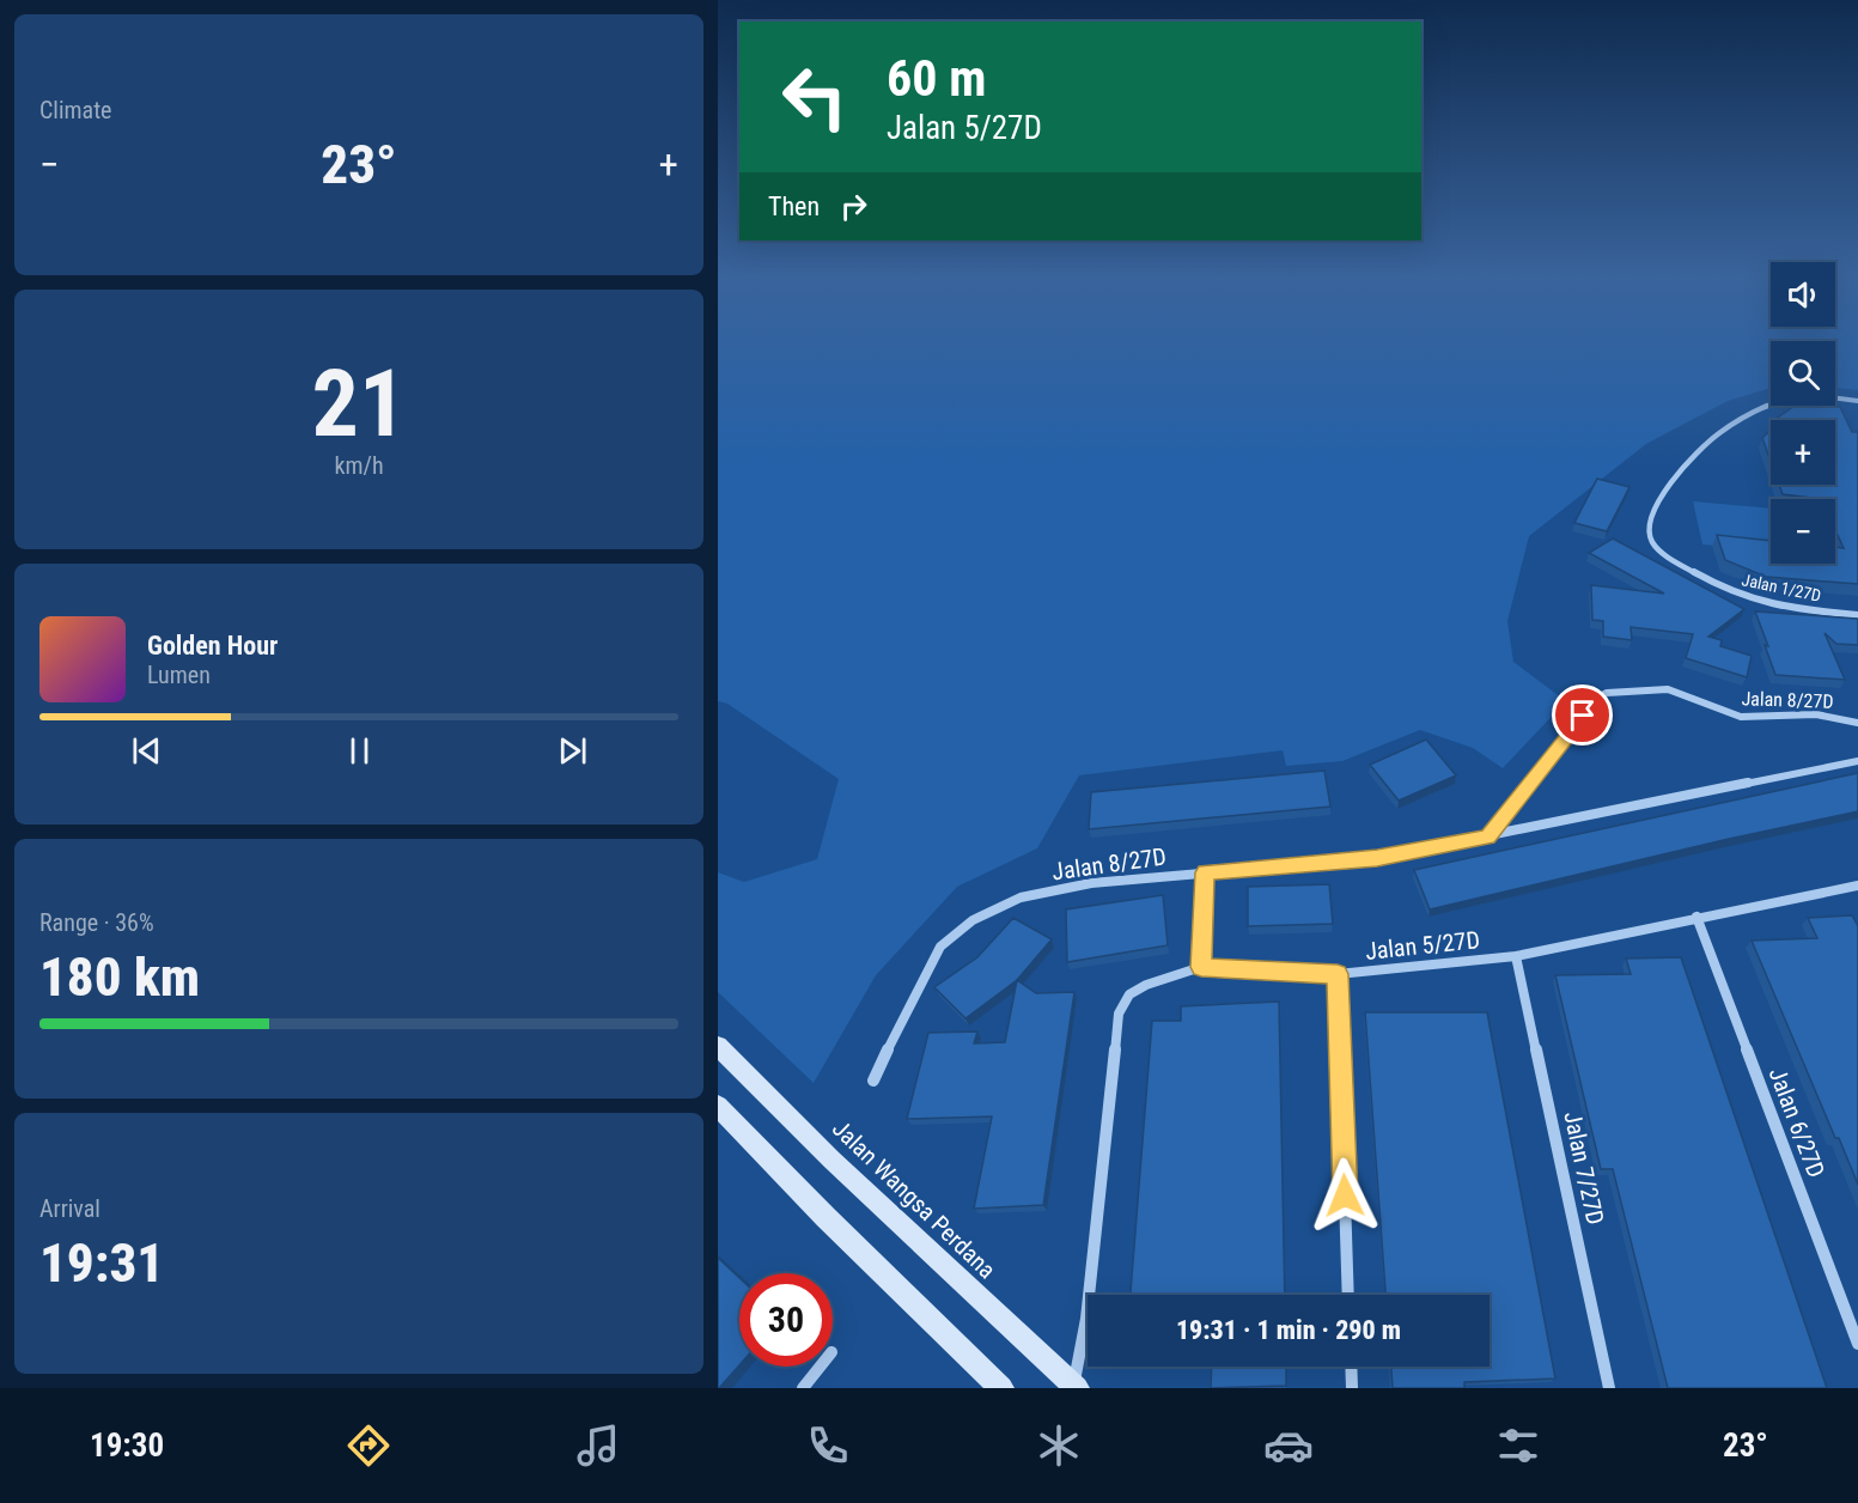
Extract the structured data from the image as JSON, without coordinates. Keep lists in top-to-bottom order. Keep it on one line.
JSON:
{"streets":{"main road":["Jalan Wangsa Perdana"],"street":["Jalan 1/27D","Jalan 8/27D","Jalan 5/27D","Jalan 6/27D","Jalan 7/27D"]},"crossings":[["Jalan 5/27D","Jalan 6/27D"],["Jalan 5/27D","Jalan 7/27D"],["Jalan 5/27D","Jalan Wangsa Perdana"]],"page":{"tile":["Climate",["21","km/h"],["Range · 36%","180 km"],["Arrival","19:31"]],"turn":["60 m","Jalan 5/27D"],"heat":["−","23°","+"],"then":"Then","map_buttons":["+","−"],"song":["Golden Hour","Lumen"],"limit":"30","trip":"19:31 · 1 min · 290 m","tabs":["19:30","23°"]}}
